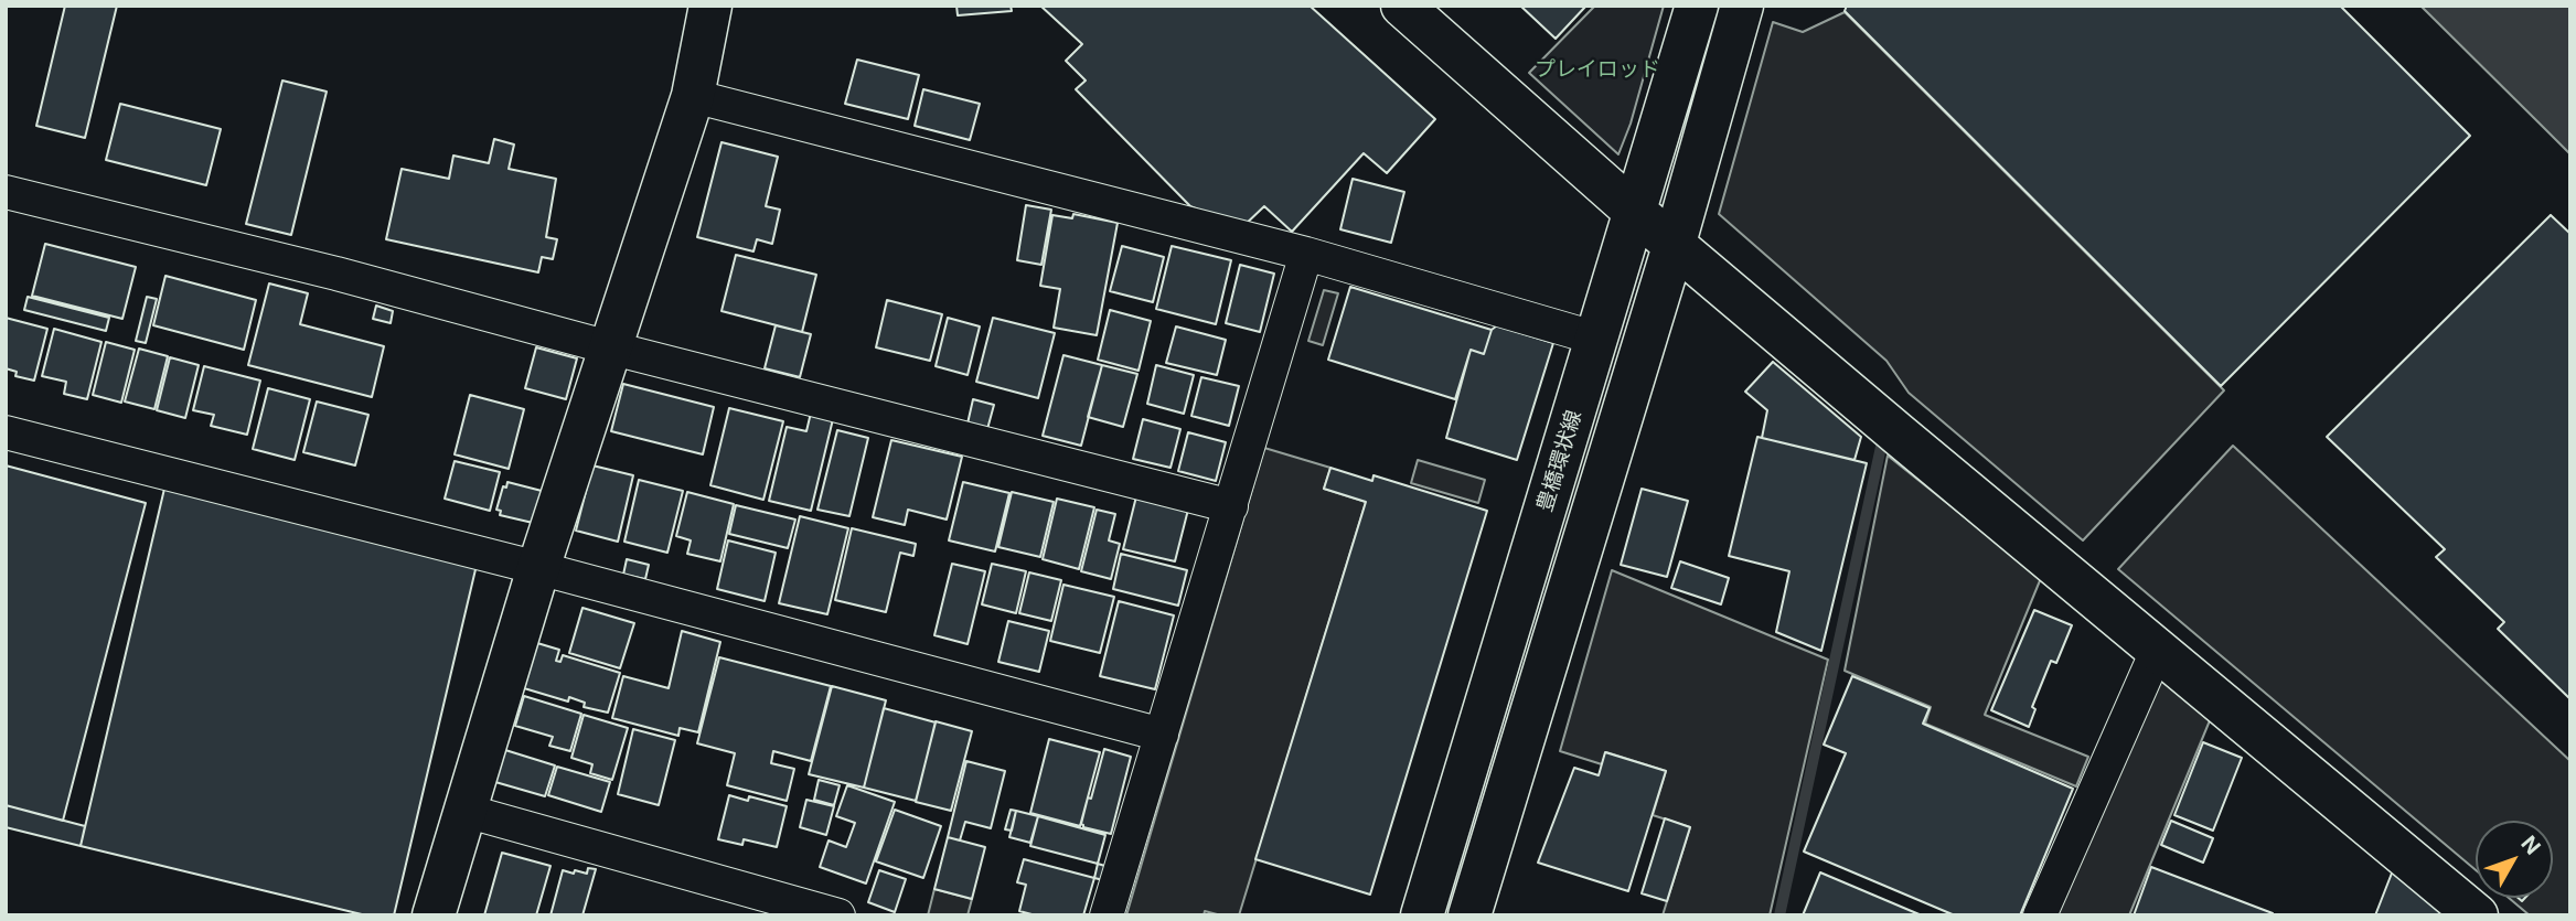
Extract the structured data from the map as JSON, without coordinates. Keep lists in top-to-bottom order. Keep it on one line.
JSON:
{"streets":{"street":["豊橋環状線"]},"parks":["プレイロッド"],"north":"top right"}
